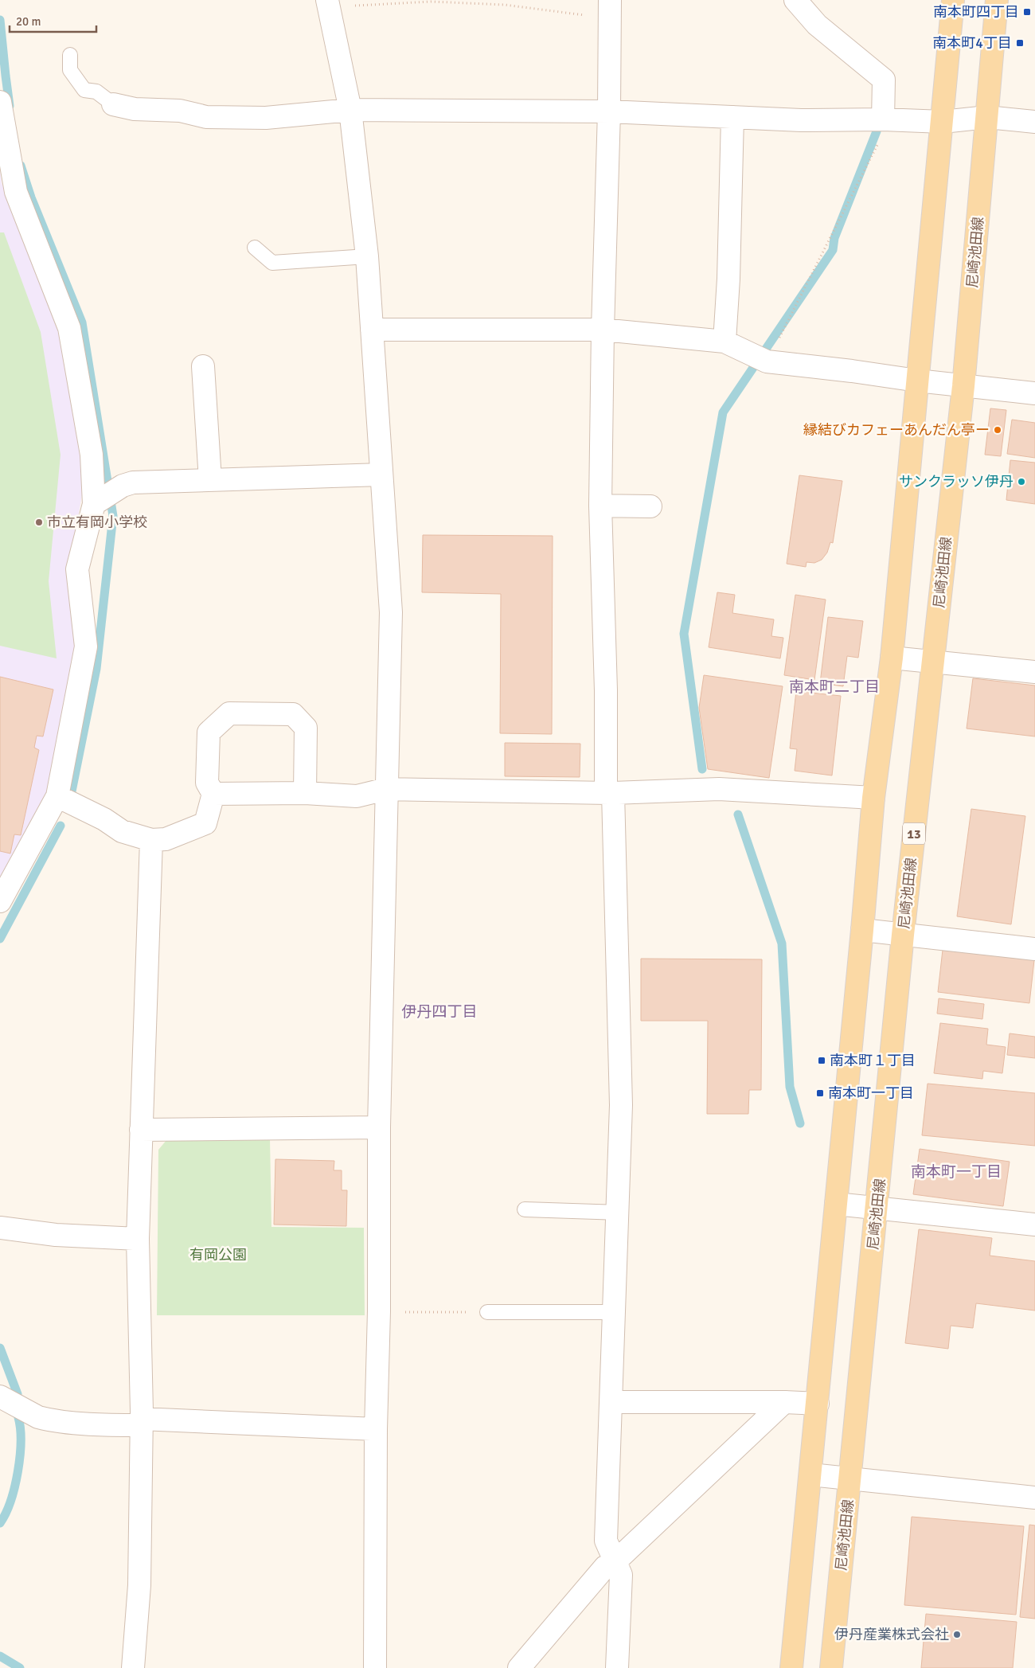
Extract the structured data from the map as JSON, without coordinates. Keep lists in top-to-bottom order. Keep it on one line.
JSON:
{"streets":{"main road":["尼崎池田線","13"]},"districts":["南本町二丁目","伊丹四丁目","南本町一丁目"],"parks":["有岡公園"],"places":{"transit":["南本町四丁目","南本町4丁目","南本町１丁目","南本町一丁目"],"other":["縁結びカフェーあんだん亭ー","サンクラッソ伊丹","市立有岡小学校","伊丹産業株式会社"]},"scale_bar":"20 m"}
